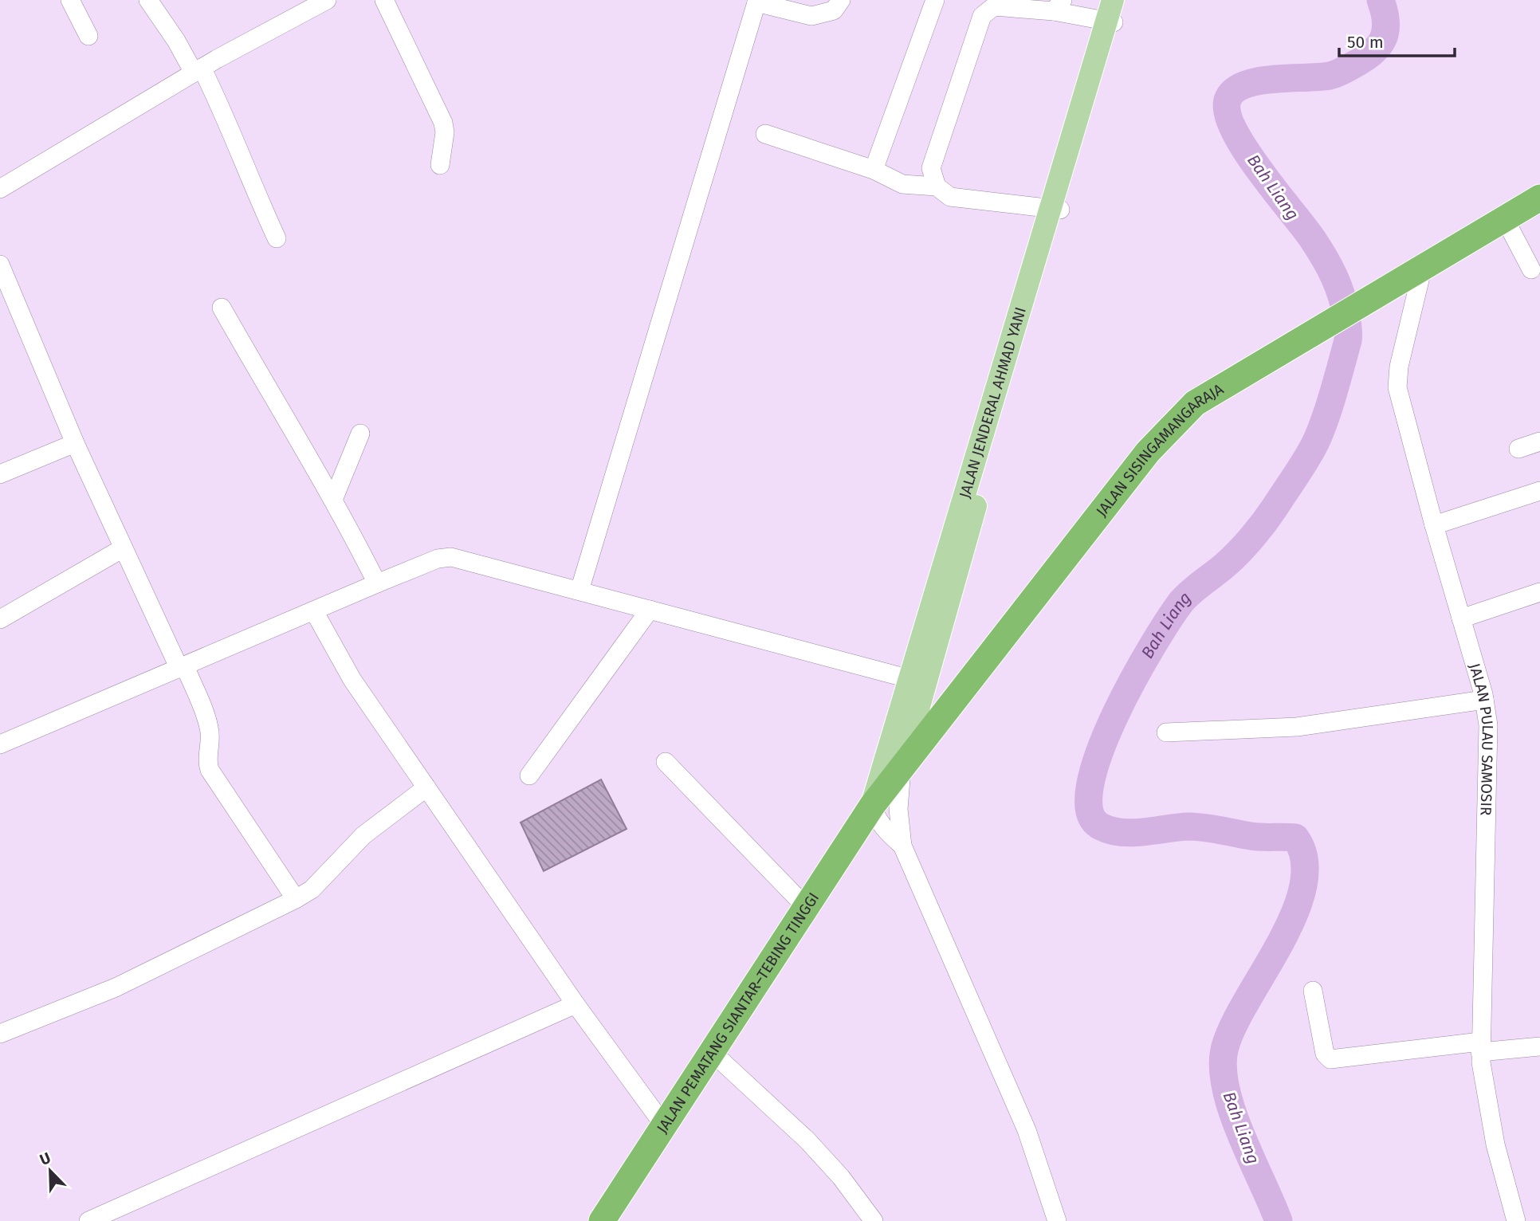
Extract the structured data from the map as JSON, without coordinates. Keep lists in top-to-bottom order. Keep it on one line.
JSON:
{"streets":{"highway":["JALAN SISINGAMANGARAJA","JALAN PEMATANG SIANTAR–TEBING TINGGI"],"main road":["JALAN JENDERAL AHMAD YANI"],"street":["JALAN PULAU SAMOSIR"]},"crossings":[["JALAN JENDERAL AHMAD YANI","JALAN SISINGAMANGARAJA"],["JALAN JENDERAL AHMAD YANI","JALAN PEMATANG SIANTAR–TEBING TINGGI"],["JALAN SISINGAMANGARAJA","JALAN PULAU SAMOSIR"],["JALAN SISINGAMANGARAJA","JALAN PEMATANG SIANTAR–TEBING TINGGI"]],"water":["Bah Liang"],"scale_bar":"50 m","north":"top left"}
